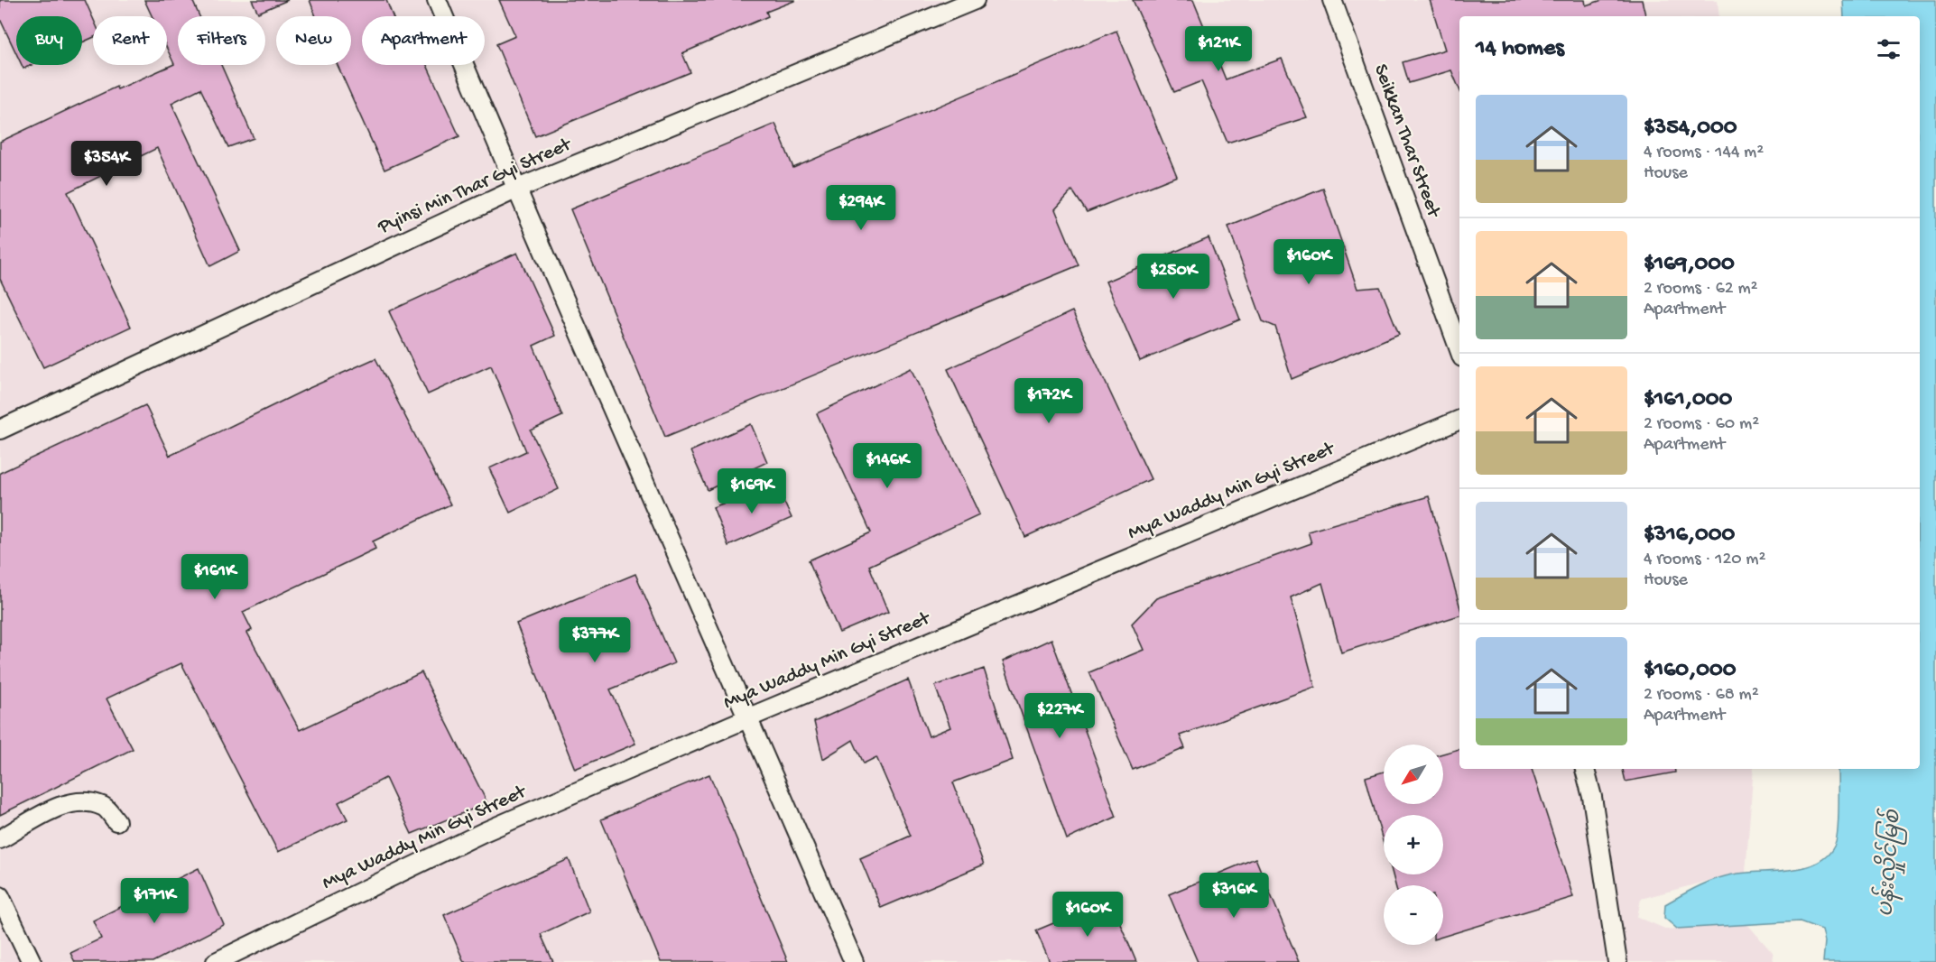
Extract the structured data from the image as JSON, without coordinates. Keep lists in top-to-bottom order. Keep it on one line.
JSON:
{"streets":{"street":["Seikkan Thar Street","Pyinsi Min Thar Gyi Street","Mya Waddy Min Gyi Street"]},"water":["ပန်းလှိုင်မြစ်"],"north":"bottom left","page":{"chip":["Buy","Rent","Filters","New","Apartment"],"heading":"14 homes","price":["$121K","$354K","$294K","$160K","$250K","$172K","$146K","$169K","$161K","$377K","$227K","$316K","$171K","$160K"],"list":[{"name":"$354,000","note":"4 rooms · 144 m² · House"},{"name":"$169,000","note":"2 rooms · 62 m² · Apartment"},{"name":"$161,000","note":"2 rooms · 60 m² · Apartment"},{"name":"$316,000","note":"4 rooms · 120 m² · House"},{"name":"$160,000","note":"2 rooms · 68 m² · Apartment"}],"map_buttons":["+","−"]}}
